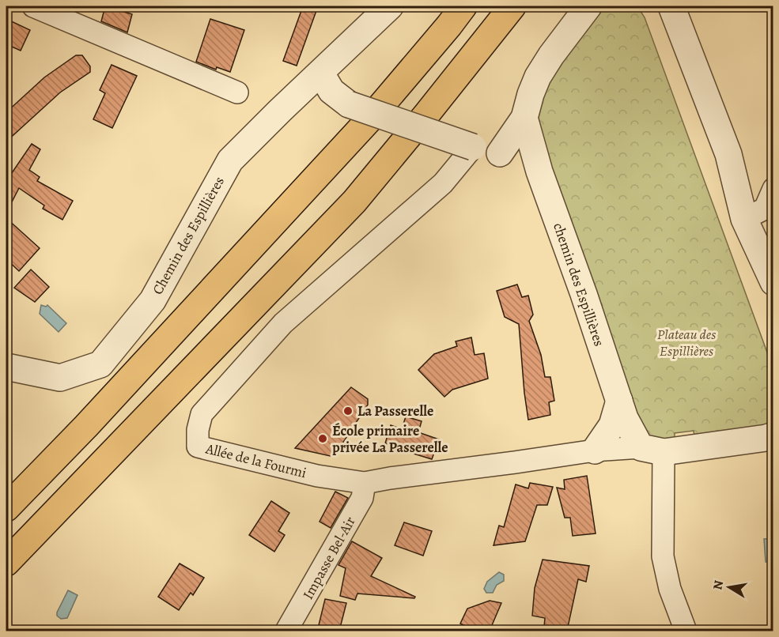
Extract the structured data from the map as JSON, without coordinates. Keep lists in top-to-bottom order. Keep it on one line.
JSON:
{"streets":{"street":["Chemin des Espillières","chemin des Espillières","Allée de la Fourmi","Impasse Bel-Air"]},"crossings":[["chemin des Espillières","Allée de la Fourmi"],["Allée de la Fourmi","Impasse Bel-Air"]],"parks":["Plateau des Espillières"],"places":["La Passerelle","École primaire privée La Passerelle"],"north":"left"}
